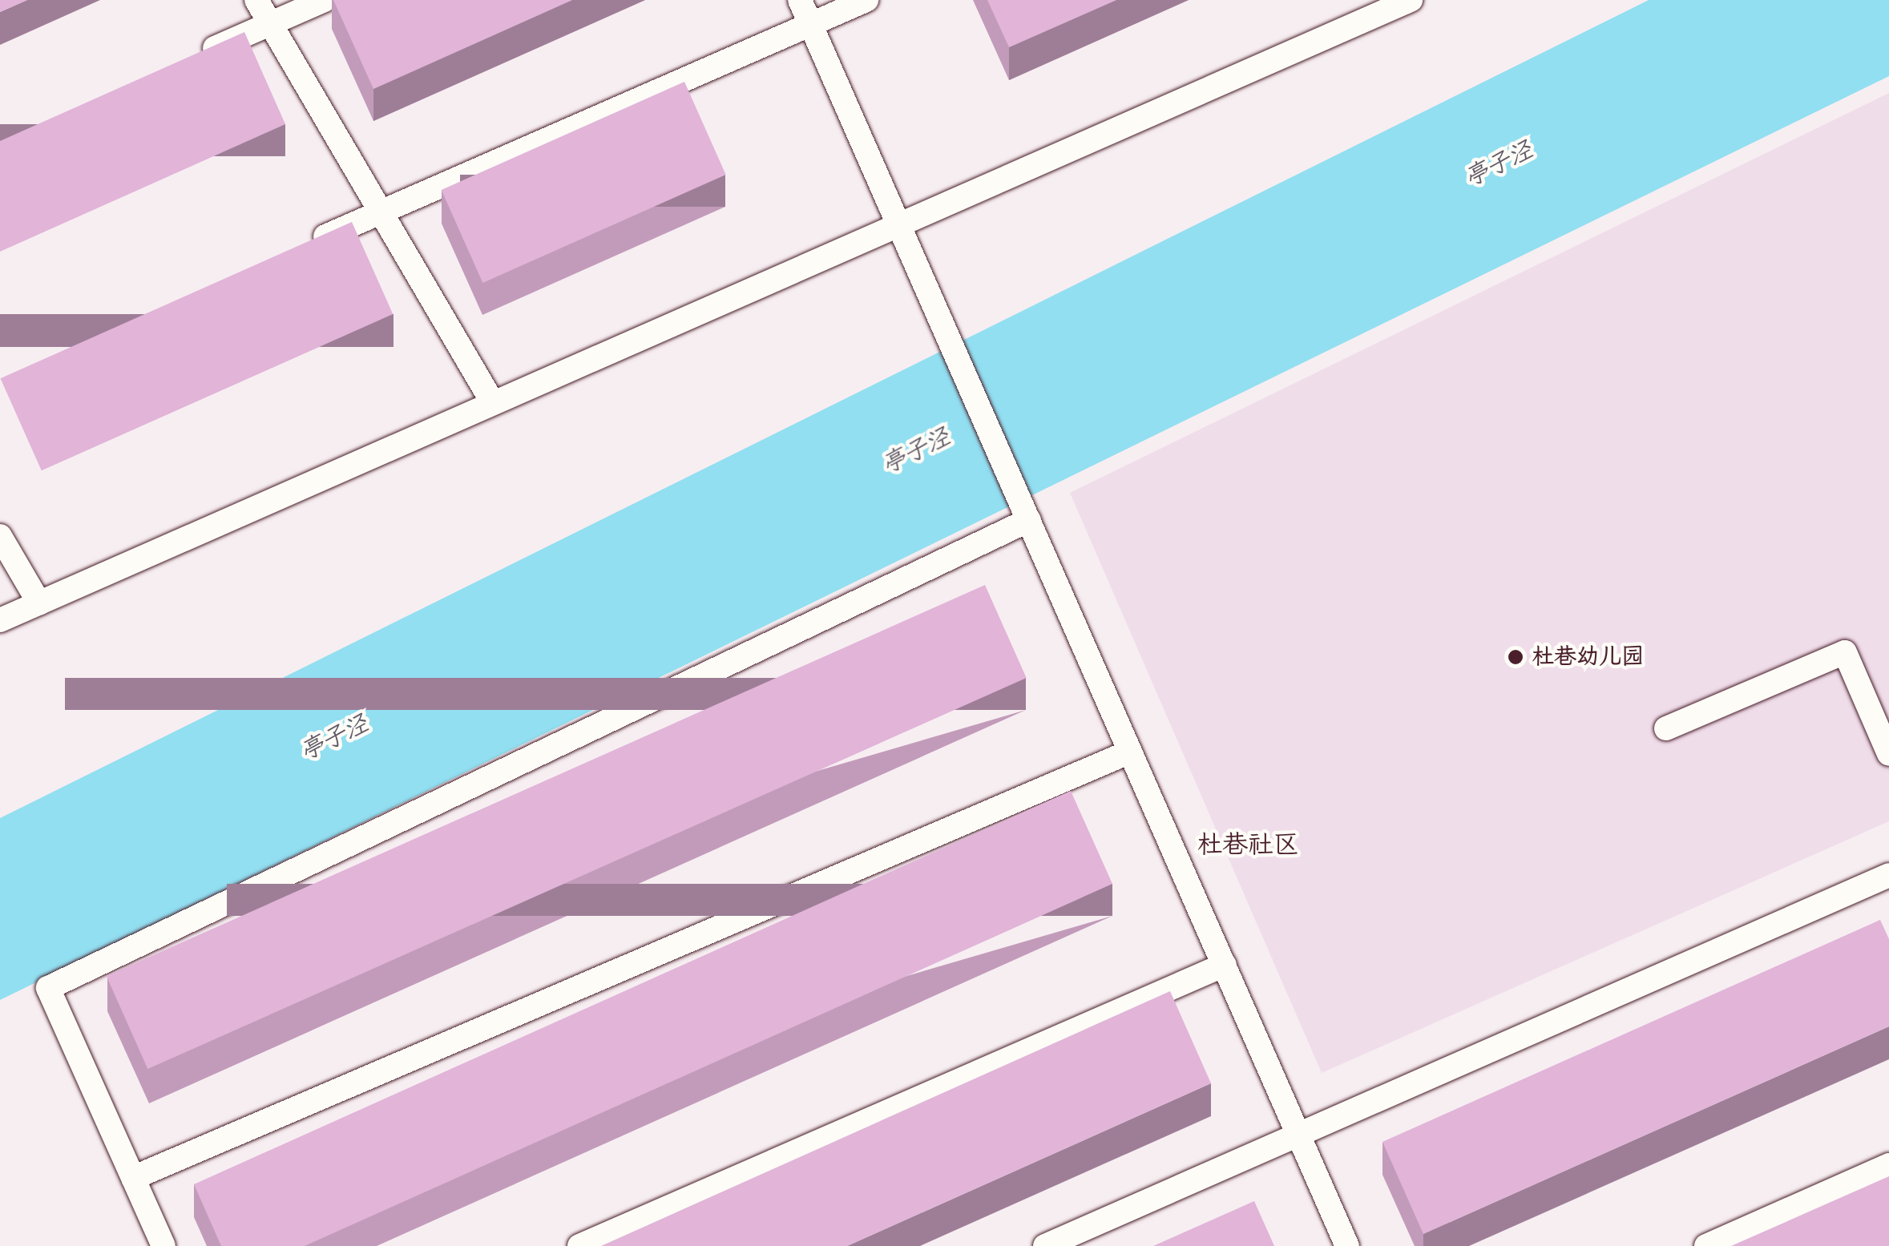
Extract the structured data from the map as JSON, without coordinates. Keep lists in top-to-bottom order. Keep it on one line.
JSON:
{"districts":["杜巷社区"],"water":["亭子泾"],"places":["杜巷幼儿园"]}
